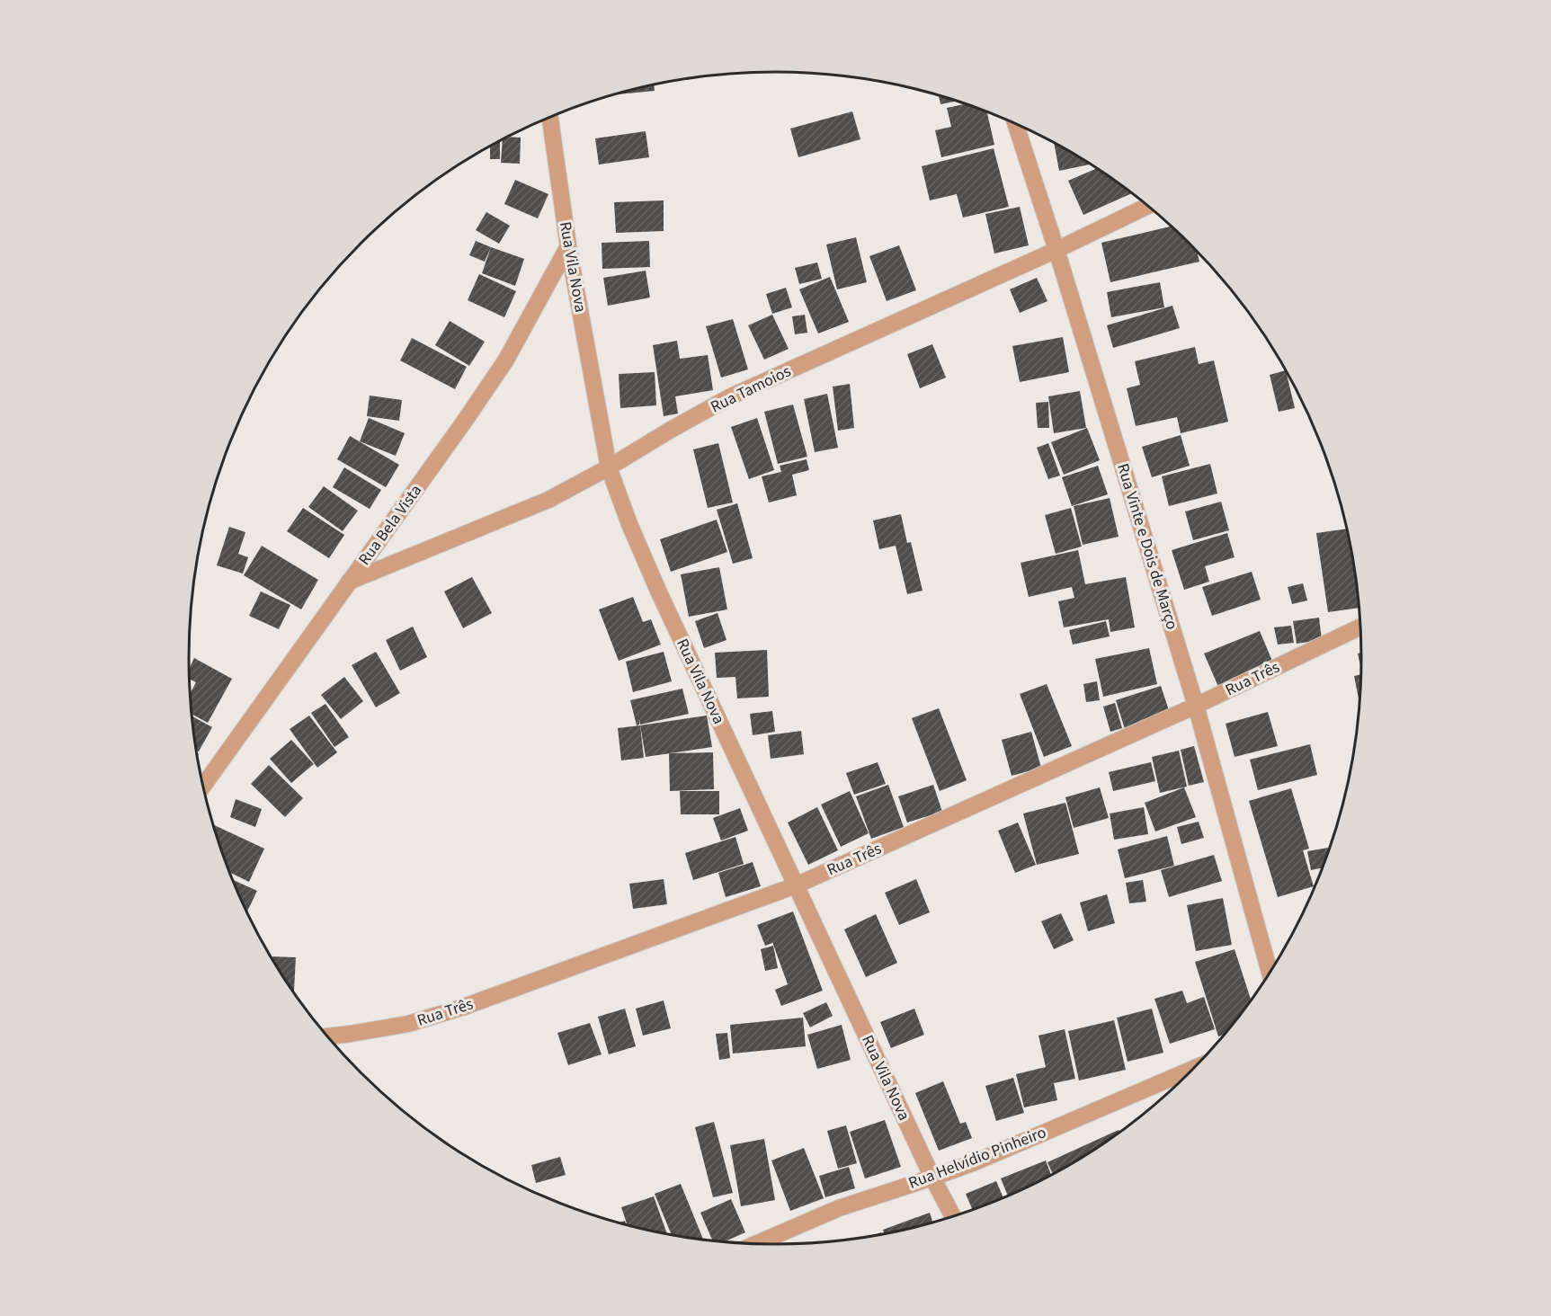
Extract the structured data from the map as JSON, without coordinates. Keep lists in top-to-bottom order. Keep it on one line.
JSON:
{"streets":{"street":["Rua Vila Nova","Rua Tamoios","Rua Bela Vista","Rua Vinte e Dois de Março","Rua Três","Rua Helvídio Pinheiro"]},"crossings":[["Rua Vila Nova","Rua Tamoios"],["Rua Vila Nova","Rua Bela Vista"],["Rua Vila Nova","Rua Três"],["Rua Vila Nova","Rua Helvídio Pinheiro"],["Rua Tamoios","Rua Bela Vista"],["Rua Tamoios","Rua Vinte e Dois de Março"],["Rua Vinte e Dois de Março","Rua Três"]]}
